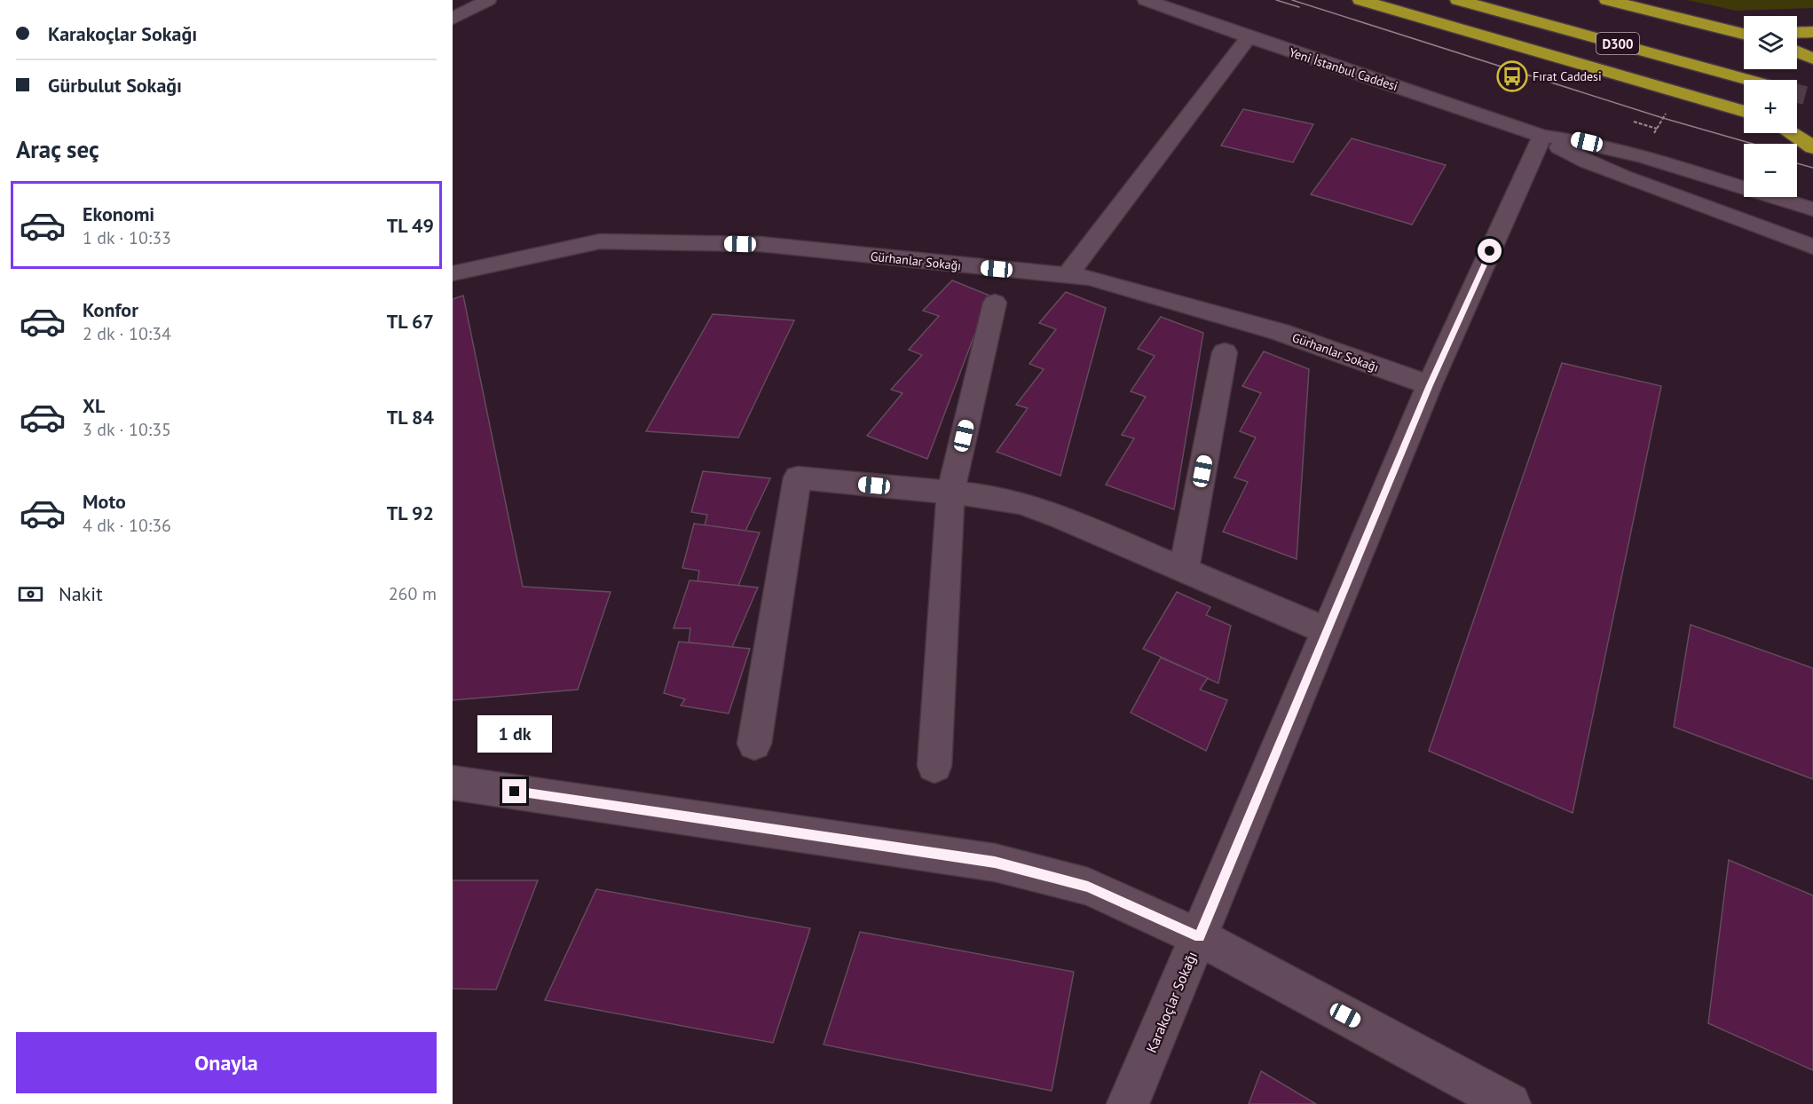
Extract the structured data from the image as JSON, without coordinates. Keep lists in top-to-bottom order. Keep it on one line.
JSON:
{"streets":{"highway":["D300"],"street":["Yeni İstanbul Caddesi","Gürhanlar Sokağı","Karakoçlar Sokağı"]},"crossings":[["Yeni İstanbul Caddesi","Karakoçlar Sokağı"],["Gürhanlar Sokağı","Karakoçlar Sokağı"]],"places":{"bus stop":["Fırat Caddesi"]},"page":{"banner":["Karakoçlar Sokağı","Gürbulut Sokağı"],"map_buttons":["+","−"],"heading":"Araç seç","list":[{"name":"Ekonomi","note":"1 dk · 10:33","value":"TL 49"},{"name":"Konfor","note":"2 dk · 10:34","value":"TL 67"},{"name":"XL","note":"3 dk · 10:35","value":"TL 84"},{"name":"Moto","note":"4 dk · 10:36","value":"TL 92"}],"pay":["Nakit","260 m"],"bubble":"1 dk","buttons":"Onayla"}}
